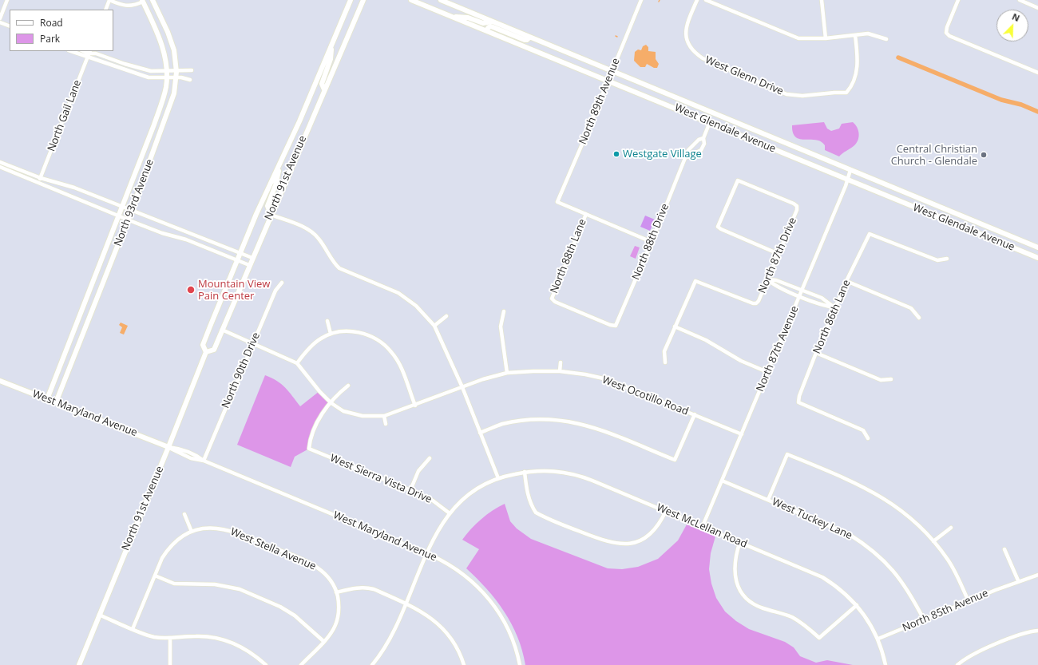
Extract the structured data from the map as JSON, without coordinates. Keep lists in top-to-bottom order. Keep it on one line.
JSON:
{"streets":{"main road":["West Glendale Avenue","North 91st Avenue","North 93rd Avenue","West Maryland Avenue"],"street":["West Glenn Drive","North 89th Avenue","North Gail Lane","North 88th Drive","North 87th Drive","North 88th Lane","North 86th Lane","North 87th Avenue","North 90th Drive","West Ocotillo Road","West Sierra Vista Drive","West Tuckey Lane","West McLellan Road","West Stella Avenue","North 85th Avenue"]},"crossings":[["North 89th Avenue","West Glendale Avenue"],["North 89th Avenue","North 88th Lane"],["West Glendale Avenue","North 87th Avenue"],["North 91st Avenue","West Maryland Avenue"],["North 93rd Avenue","West Maryland Avenue"],["North 88th Drive","North 88th Lane"],["North 87th Avenue","West Ocotillo Road"],["North 87th Avenue","West Tuckey Lane"],["North 87th Avenue","West McLellan Road"],["North 90th Drive","West Maryland Avenue"],["West Tuckey Lane","North 85th Avenue"],["West McLellan Road","North 85th Avenue"]],"places":["Westgate Village","Central Christian Church - Glendale","Mountain View Pain Center"],"legend":["Road","Park"],"north":"top right"}
